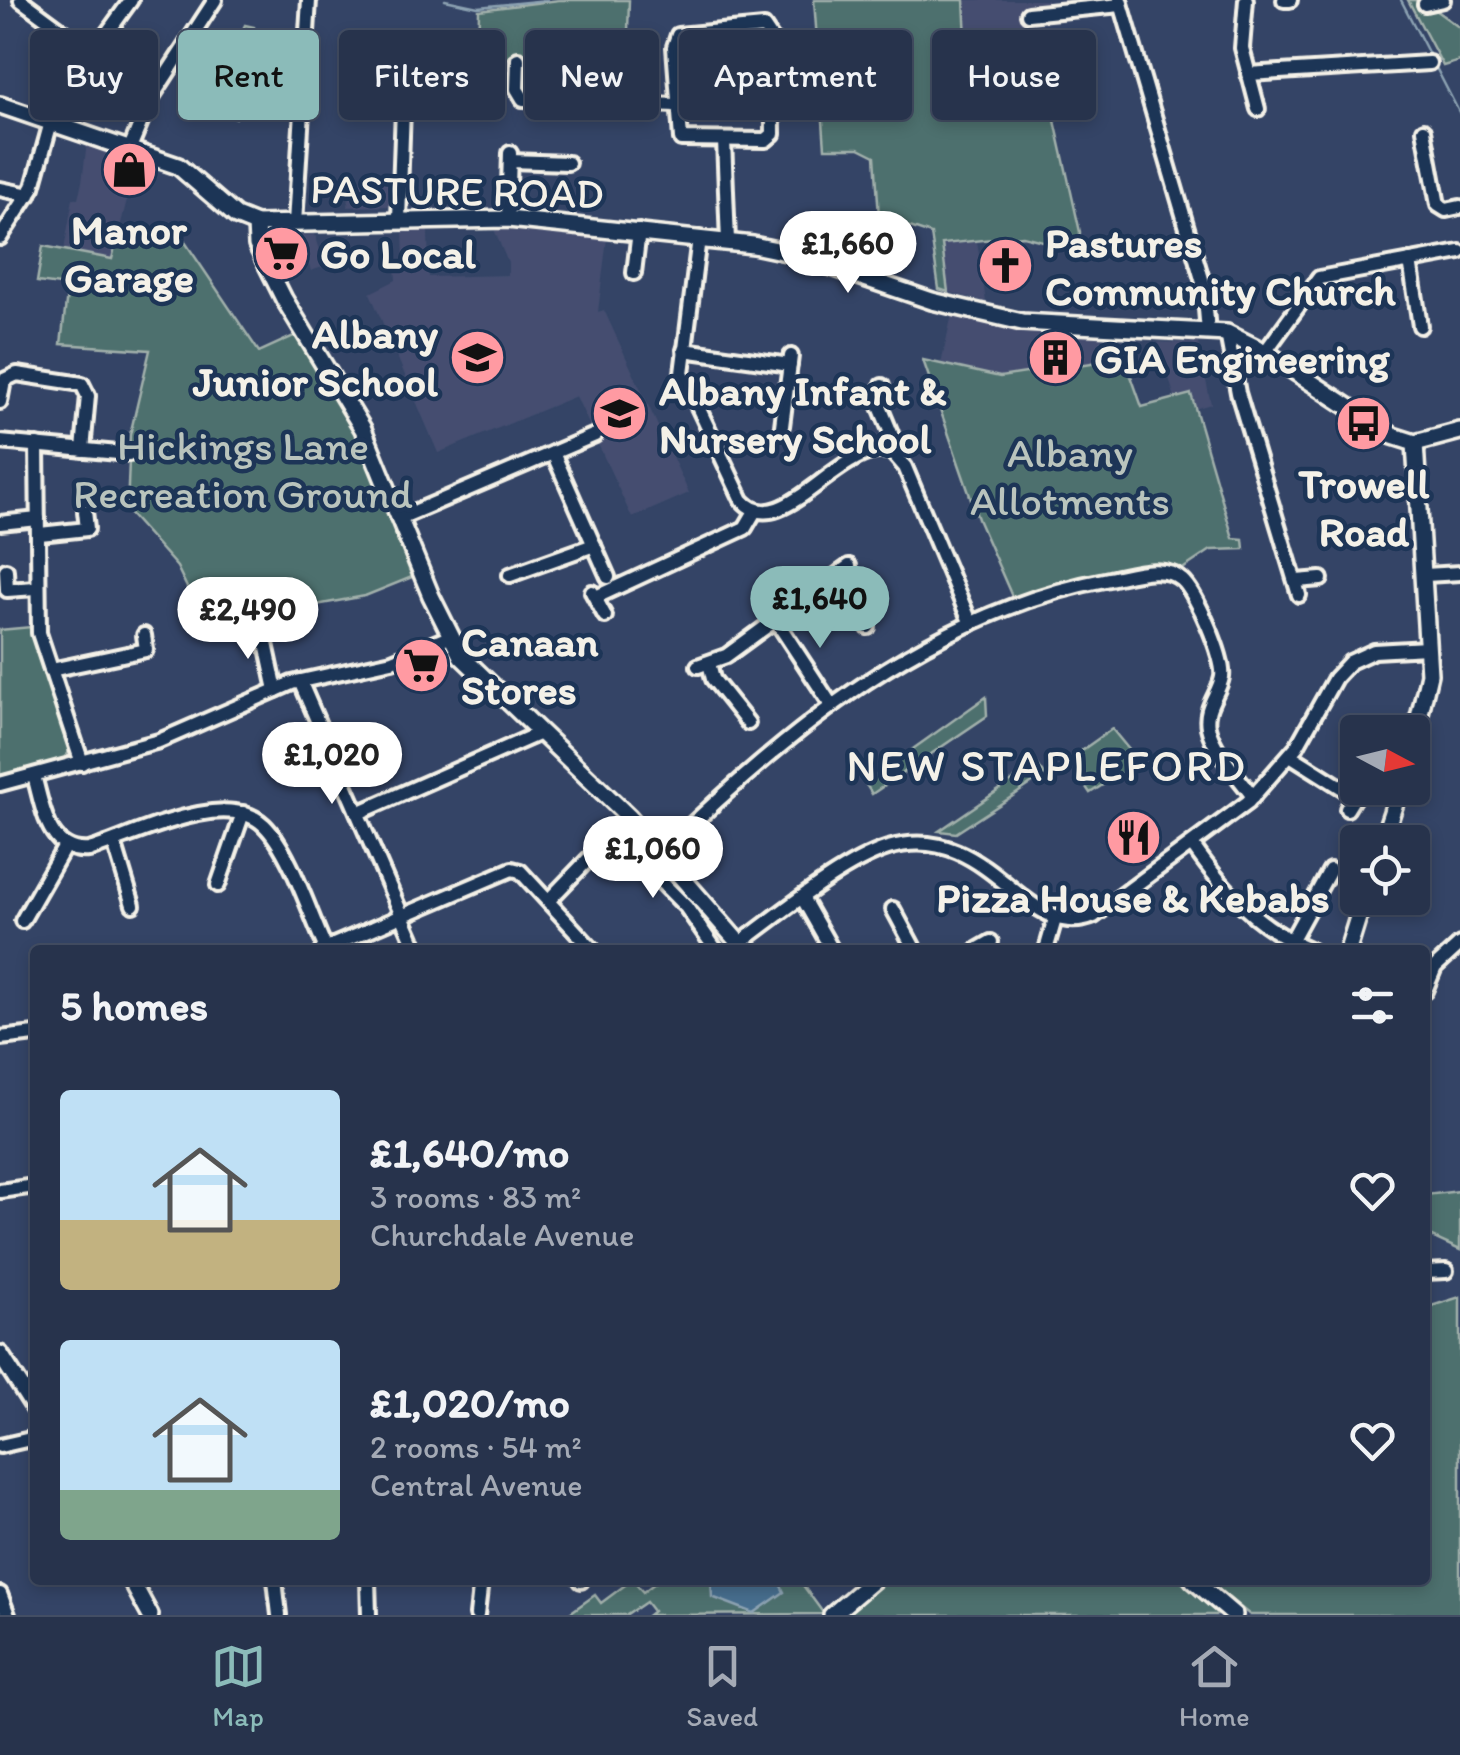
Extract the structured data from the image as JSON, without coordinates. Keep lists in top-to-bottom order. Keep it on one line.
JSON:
{"streets":{"main road":["PASTURE ROAD"]},"districts":["NEW STAPLEFORD"],"parks":["Hickings Lane Recreation Ground","Albany Allotments"],"places":{"shop":["Manor Garage"],"supermarket":["Go Local","Canaan Stores"],"church":["Pastures Community Church"],"school or university":["Albany Junior School","Albany Infant & Nursery School"],"building":["GIA Engineering"],"bus stop":["Trowell Road"],"restaurant":["Pizza House & Kebabs"]},"north":"right","page":{"chip":["Buy","Rent","Filters","New","Apartment","House"],"price":["£1,660","£1,640","£2,490","£1,020","£1,060"],"heading":"5 homes","list":[{"name":"£1,640/mo","note":"3 rooms · 83 m² · Churchdale Avenue"},{"name":"£1,020/mo","note":"2 rooms · 54 m² · Central Avenue"}],"tabs":["Map","Saved","Home"]}}
